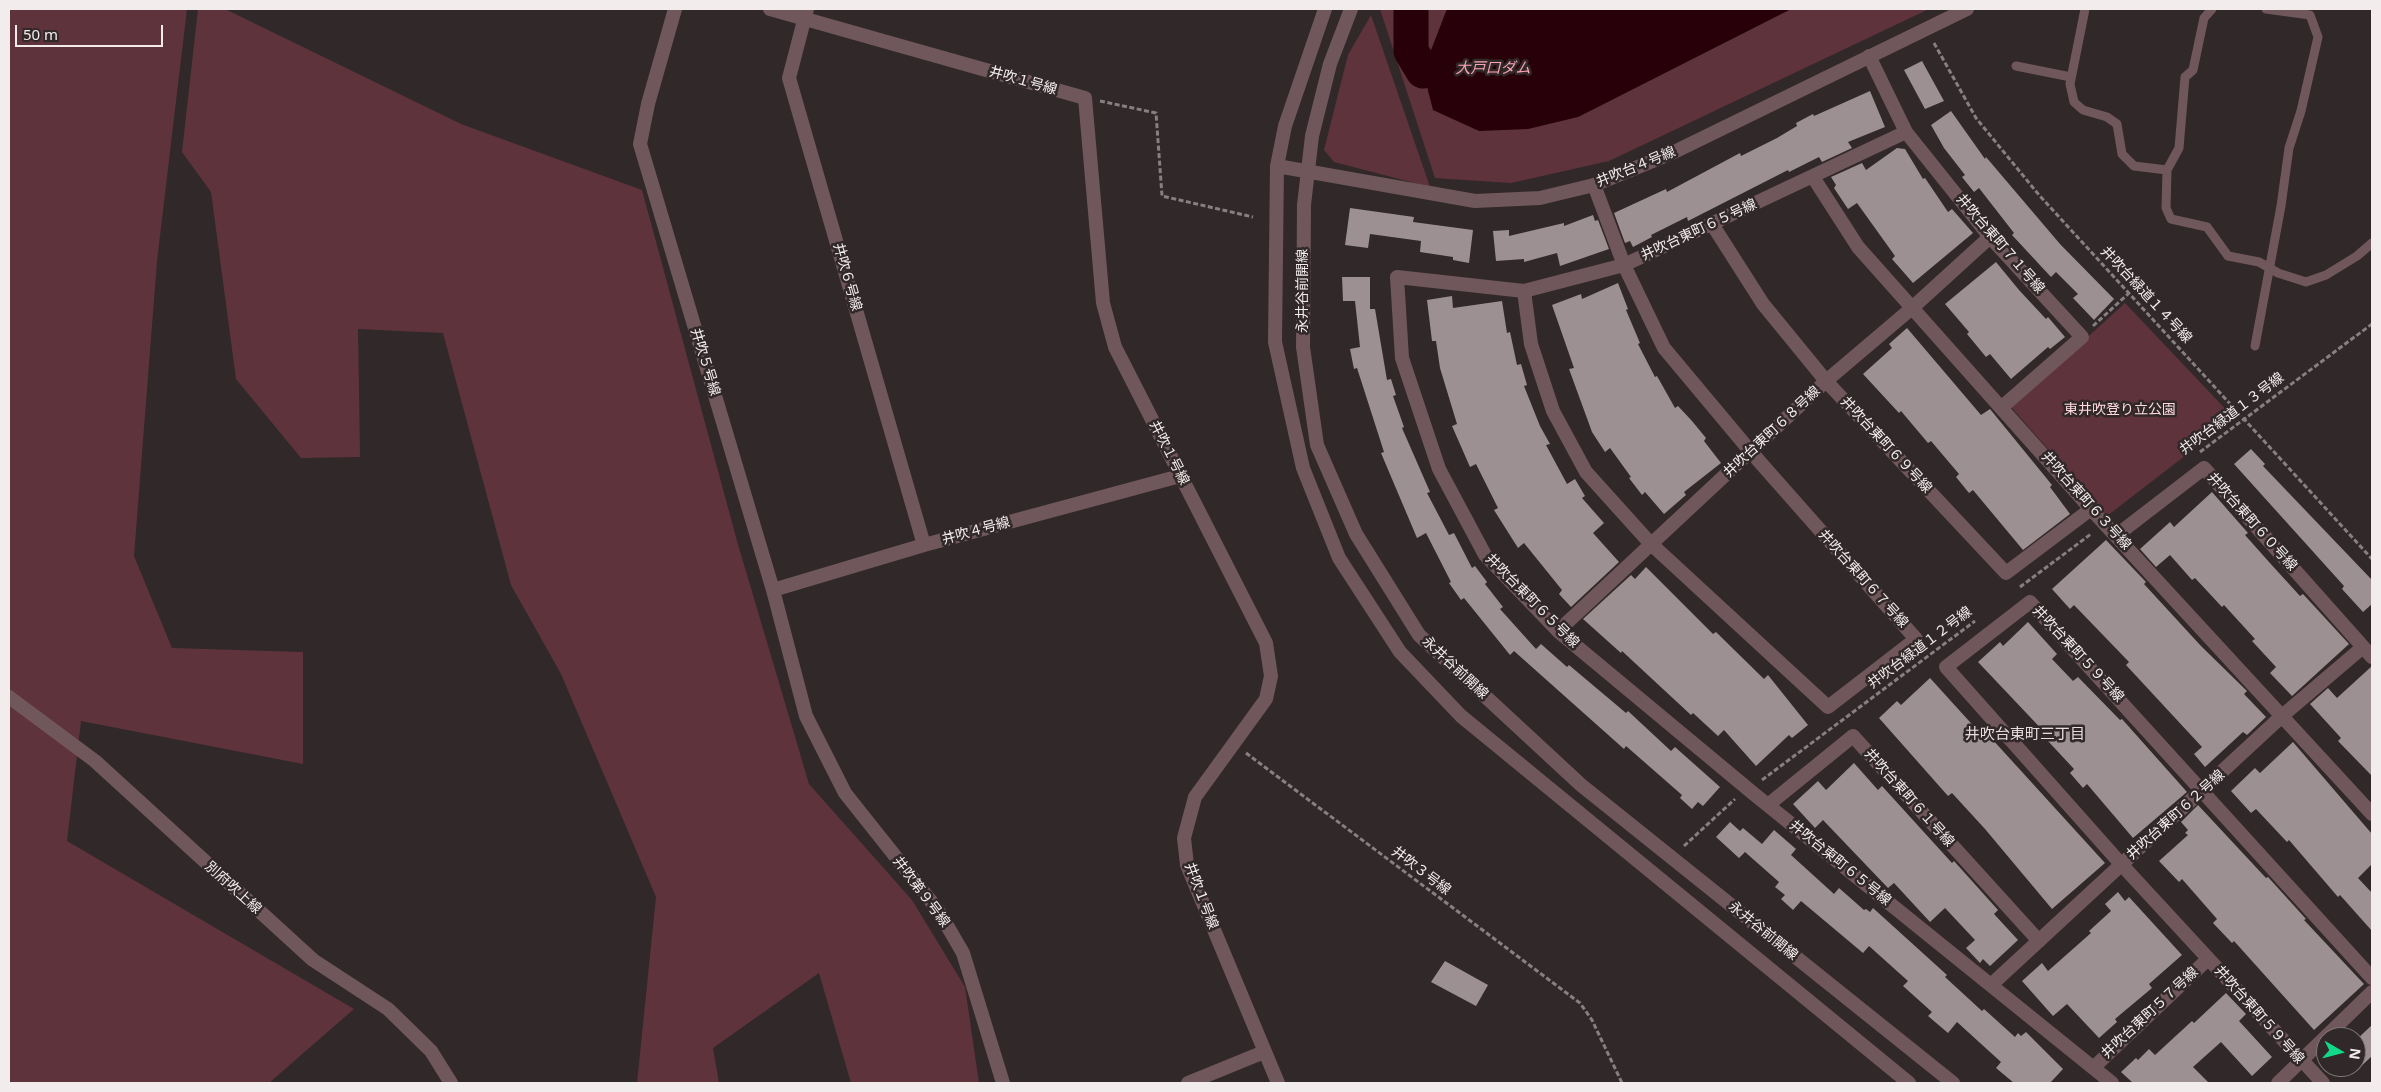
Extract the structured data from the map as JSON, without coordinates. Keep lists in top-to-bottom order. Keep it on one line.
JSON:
{"streets":{"street":["井吹１号線","井吹台４号線","井吹台東町６５号線","井吹台東町７１号線","井吹６号線","永井谷前開線","井吹５号線","井吹台東町６８号線","井吹台東町６９号線","井吹台東町６３号線","井吹台東町６０号線","井吹４号線","井吹台東町６７号線","井吹台東町５９号線","井吹台東町６１号線","井吹台東町６２号線","別府吹上線","井吹第９号線","井吹台東町５７号線"],"path":["井吹台緑道１４号線","井吹台緑道１３号線","井吹台緑道１２号線","井吹３号線"]},"crossings":[["井吹１号線","井吹６号線"],["井吹１号線","井吹４号線"],["井吹１号線","井吹３号線"],["井吹台４号線","井吹台東町７１号線"],["井吹台４号線","永井谷前開線"],["井吹台４号線","井吹台緑道１４号線"],["井吹台４号線","井吹台東町６７号線"],["井吹台東町６５号線","井吹台東町７１号線"],["井吹台東町６５号線","井吹台東町６８号線"],["井吹台東町６５号線","井吹台東町６９号線"],["井吹台東町６５号線","井吹台東町６３号線"],["井吹台東町６５号線","井吹台東町６７号線"],["井吹台東町６５号線","井吹台緑道１２号線"],["井吹台東町６５号線","井吹台東町６１号線"],["井吹台東町６５号線","井吹台東町６２号線"],["井吹台東町６５号線","井吹台東町５７号線"],["井吹台東町７１号線","井吹台東町６８号線"],["井吹６号線","井吹４号線"],["永井谷前開線","井吹台緑道１２号線"],["井吹台緑道１４号線","井吹台緑道１３号線"],["井吹５号線","井吹４号線"],["井吹５号線","井吹第９号線"],["井吹台東町６８号線","井吹台東町６９号線"],["井吹台東町６８号線","井吹台東町６３号線"],["井吹台東町６８号線","井吹台東町６７号線"],["井吹台東町６９号線","井吹台東町６３号線"],["井吹台東町６３号線","井吹台東町６０号線"],["井吹台東町６３号線","井吹台東町６２号線"],["井吹台東町６０号線","井吹台東町６２号線"],["井吹台東町５９号線","井吹台東町６２号線"],["井吹台東町５９号線","井吹台東町５７号線"],["井吹台東町６１号線","井吹台東町６２号線"]],"districts":["井吹台東町三丁目"],"water":["大戸口ダム"],"parks":["東井吹登り立公園"],"scale_bar":"50 m","north":"right"}
